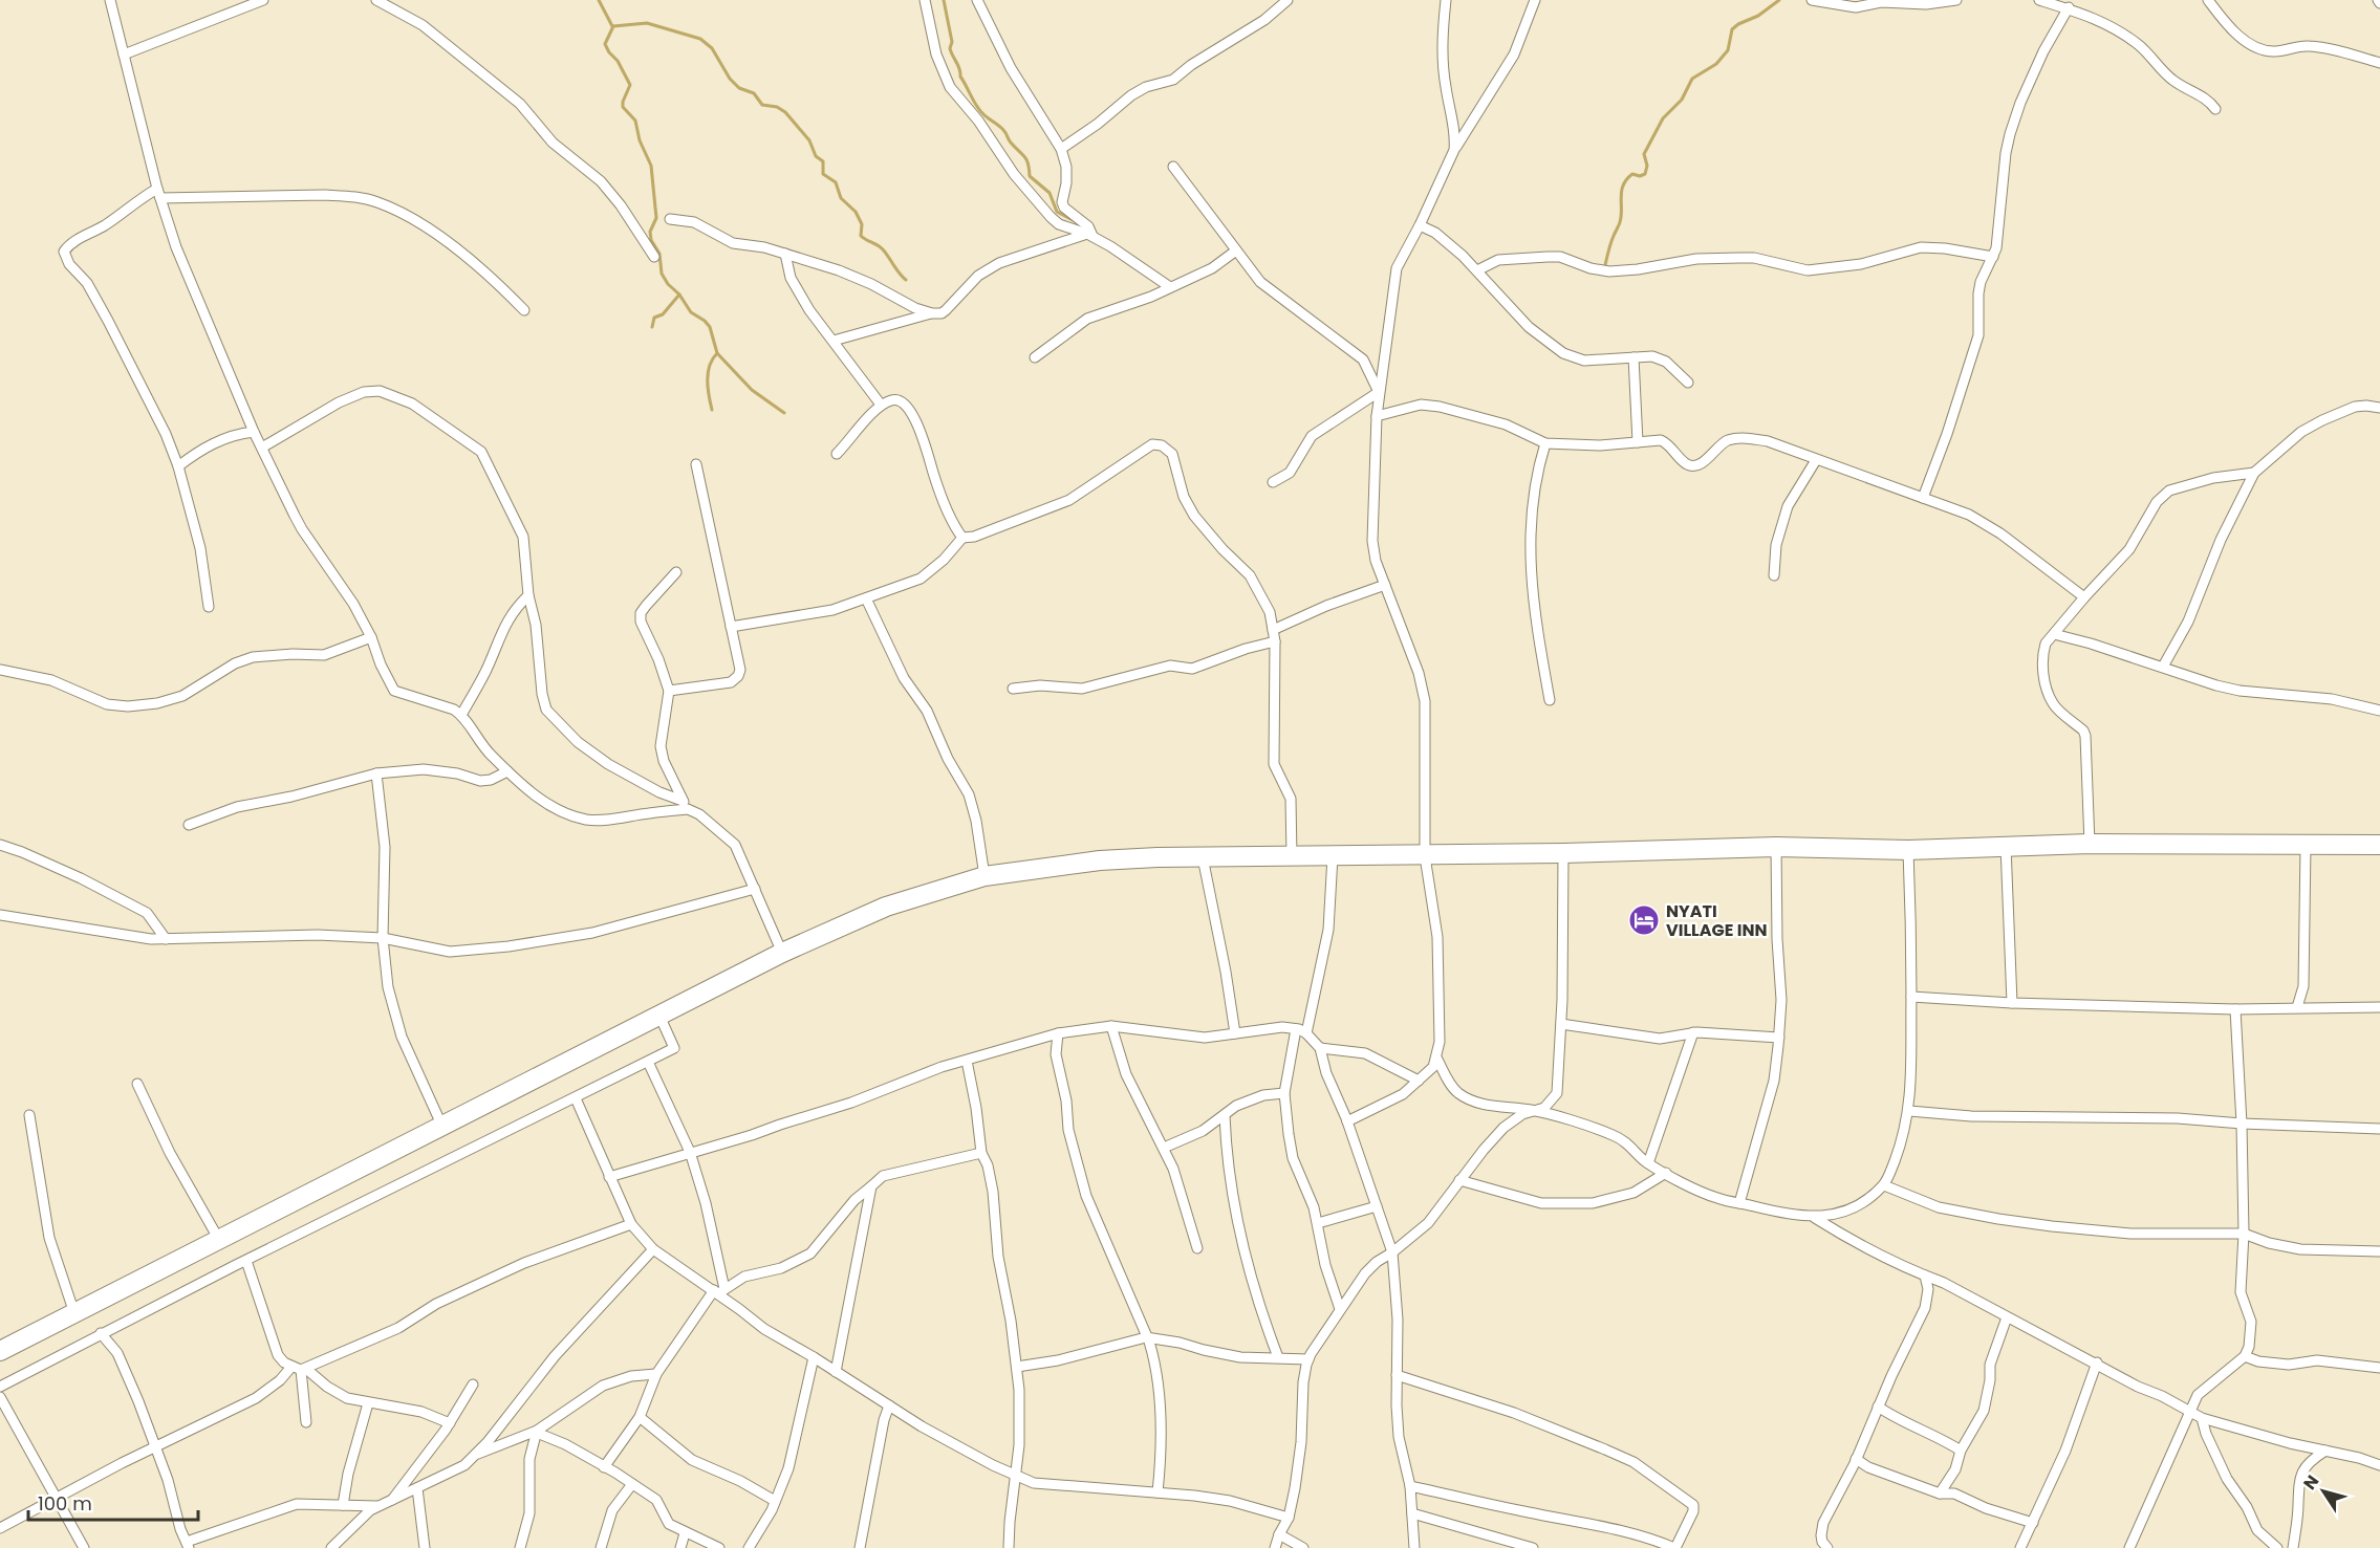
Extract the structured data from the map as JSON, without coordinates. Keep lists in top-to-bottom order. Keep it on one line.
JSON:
{"places":{"hotel":["NYATI VILLAGE INN"]},"scale_bar":"100 m","north":"top left"}
